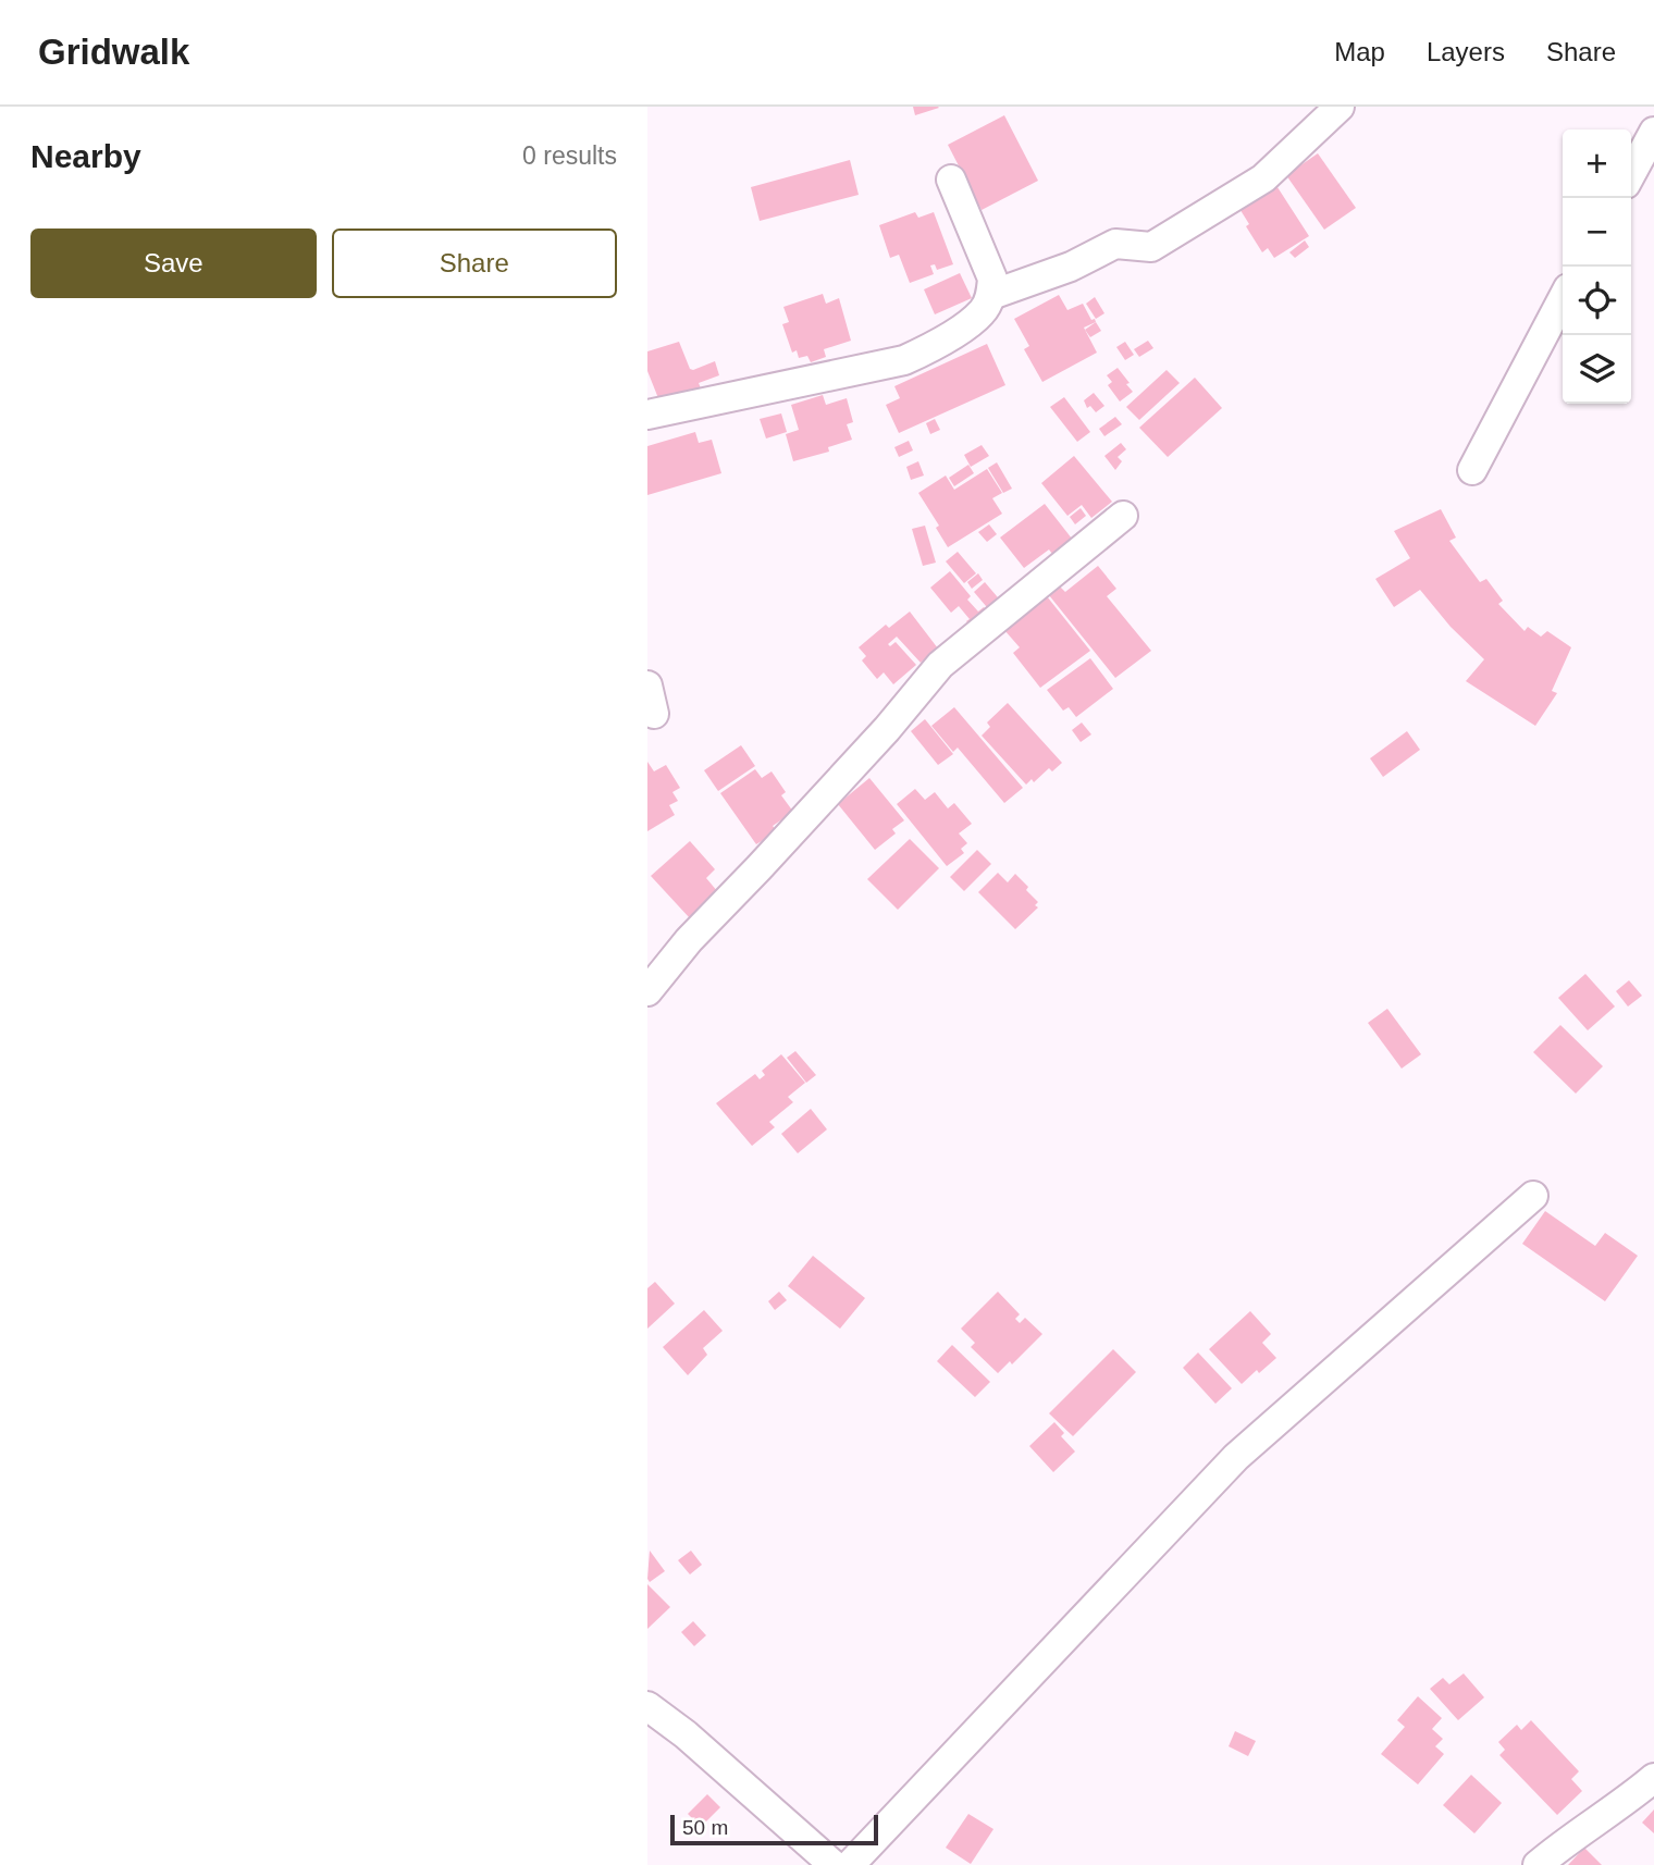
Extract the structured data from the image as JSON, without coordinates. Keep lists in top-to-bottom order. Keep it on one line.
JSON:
{"scale_bar":"50 m","page":{"header":"Gridwalk","nav":["Map","Layers","Share"],"heading":["Nearby","0 results"],"map_buttons":["+","−"],"buttons":["Save","Share"],"scale":"50 m"}}
